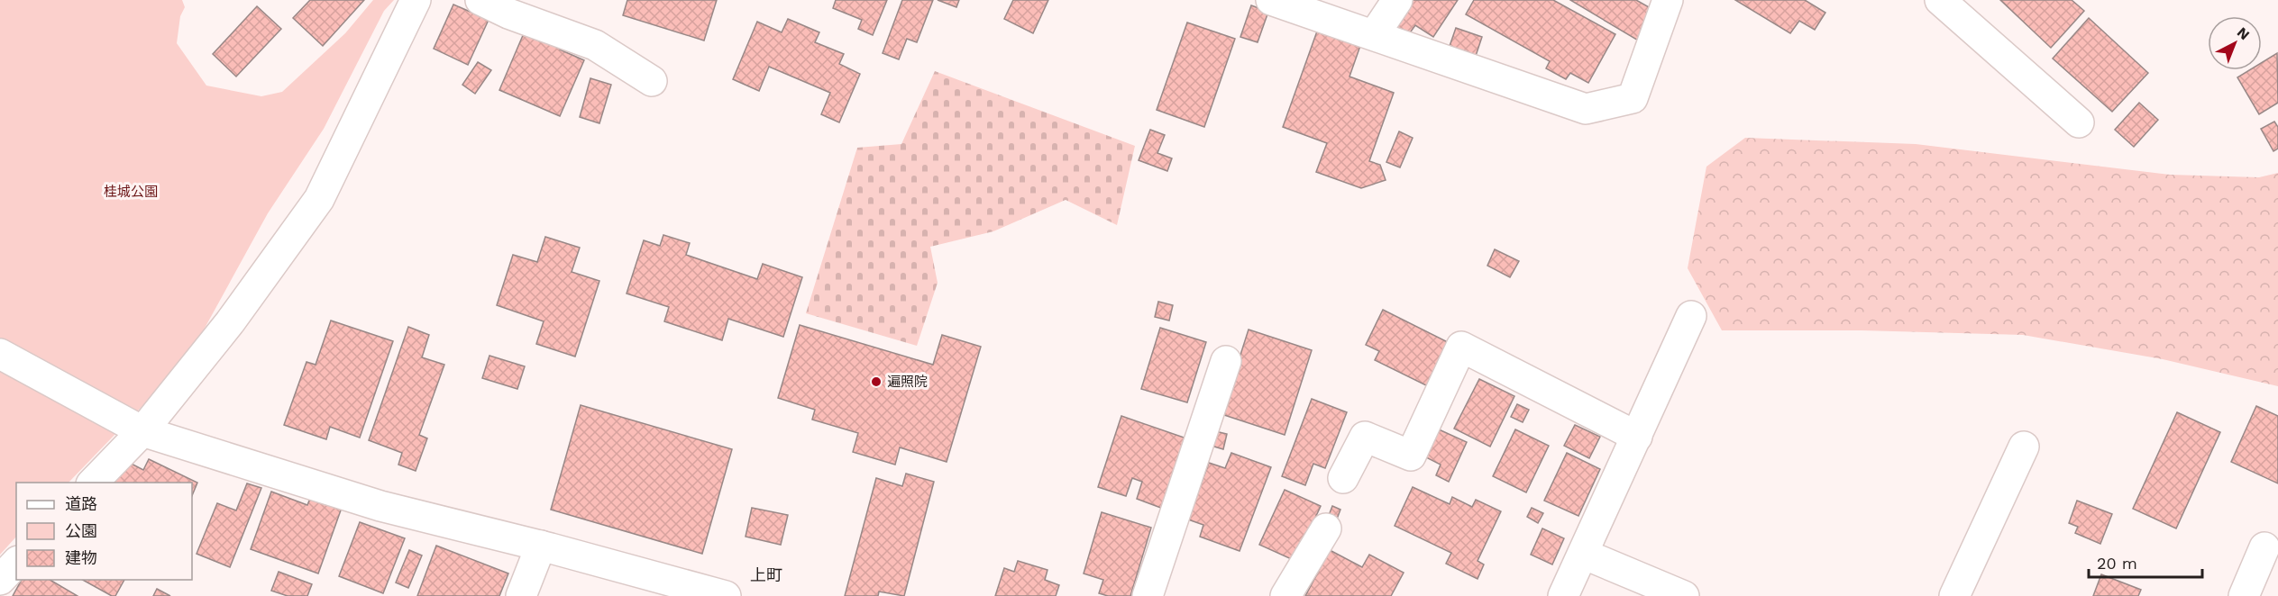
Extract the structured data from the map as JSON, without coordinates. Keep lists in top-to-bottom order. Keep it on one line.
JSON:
{"districts":["上町"],"parks":["桂城公園"],"places":["遍照院"],"legend":["道路","公園","建物"],"scale_bar":"20 m","north":"top right"}
